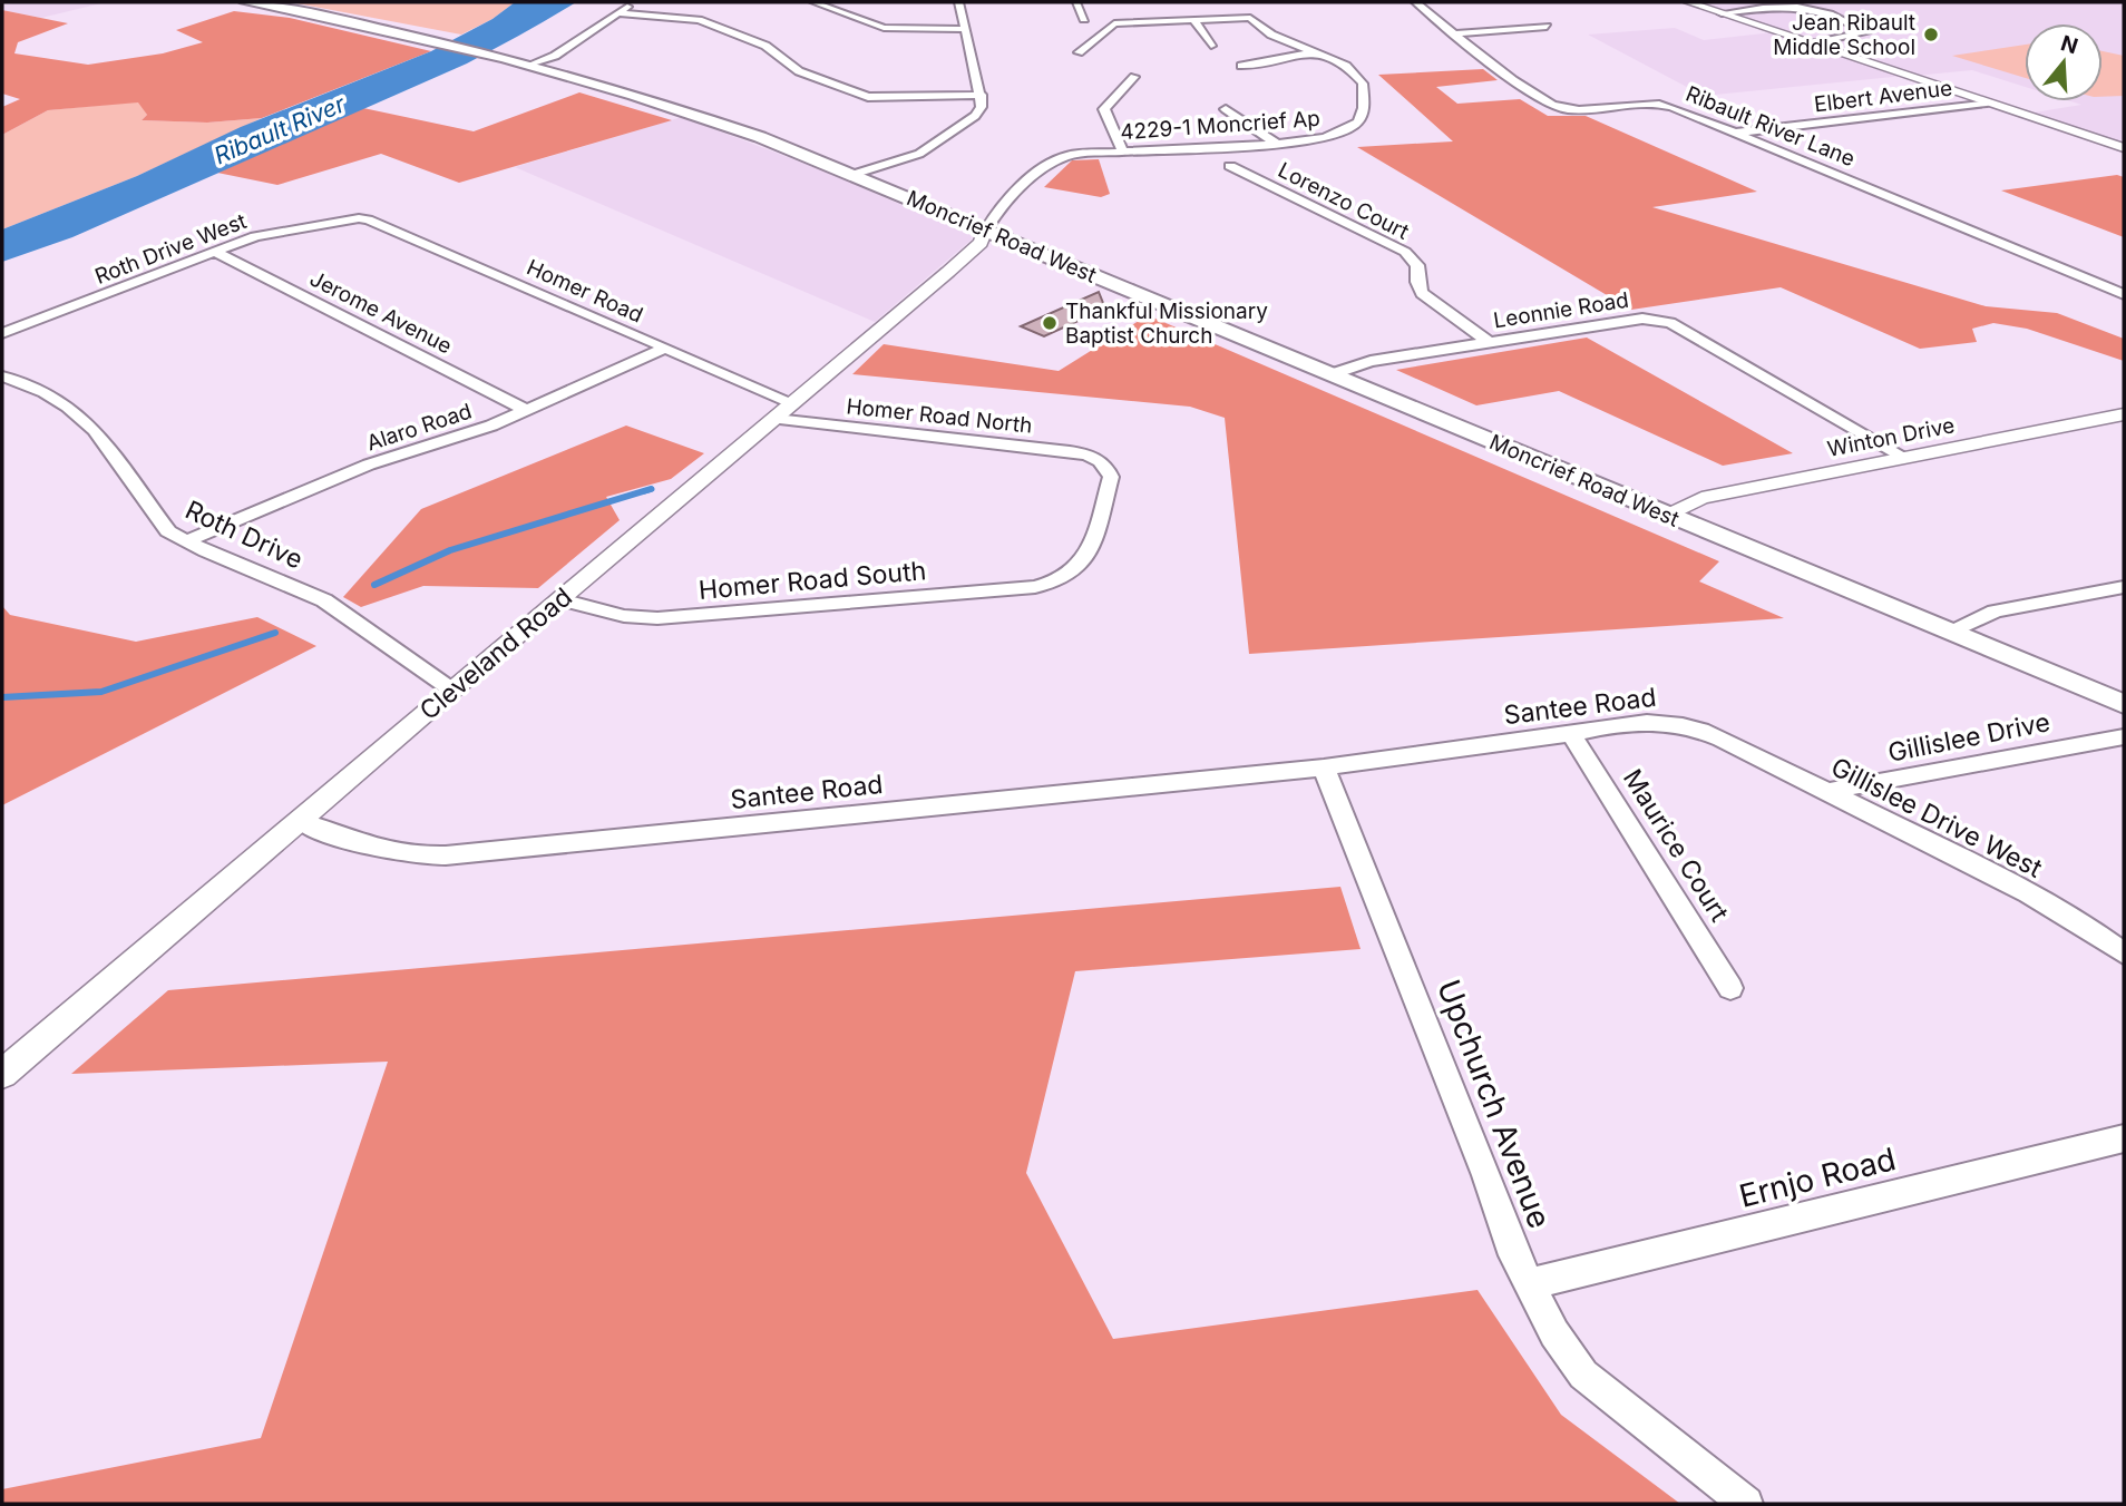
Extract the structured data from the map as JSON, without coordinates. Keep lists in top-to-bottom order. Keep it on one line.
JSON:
{"streets":{"main road":["Moncrief Road West"],"street":["Elbert Avenue","4229-1 Moncrief Ap","Ribault River Lane","Lorenzo Court","Roth Drive West","Homer Road","Leonnie Road","Jerome Avenue","Homer Road North","Alaro Road","Winton Drive","Roth Drive","Homer Road South","Cleveland Road","Santee Road","Gillislee Drive","Gillislee Drive West","Maurice Court","Upchurch Avenue","Ernjo Road"]},"crossings":[["Elbert Avenue","Ribault River Lane"],["4229-1 Moncrief Ap","Moncrief Road West"],["4229-1 Moncrief Ap","Cleveland Road"],["Lorenzo Court","Leonnie Road"],["Moncrief Road West","Leonnie Road"],["Moncrief Road West","Winton Drive"],["Moncrief Road West","Cleveland Road"],["Roth Drive West","Homer Road"],["Roth Drive West","Jerome Avenue"],["Homer Road","Alaro Road"],["Homer Road","Cleveland Road"],["Leonnie Road","Winton Drive"],["Jerome Avenue","Alaro Road"],["Homer Road North","Homer Road South"],["Homer Road North","Cleveland Road"],["Alaro Road","Roth Drive"],["Roth Drive","Cleveland Road"],["Homer Road South","Cleveland Road"],["Cleveland Road","Santee Road"],["Santee Road","Gillislee Drive West"],["Santee Road","Maurice Court"],["Santee Road","Upchurch Avenue"],["Gillislee Drive","Gillislee Drive West"],["Upchurch Avenue","Ernjo Road"]],"water":["Ribault River"],"places":["Jean Ribault Middle School","Thankful Missionary Baptist Church"],"north":"top"}
